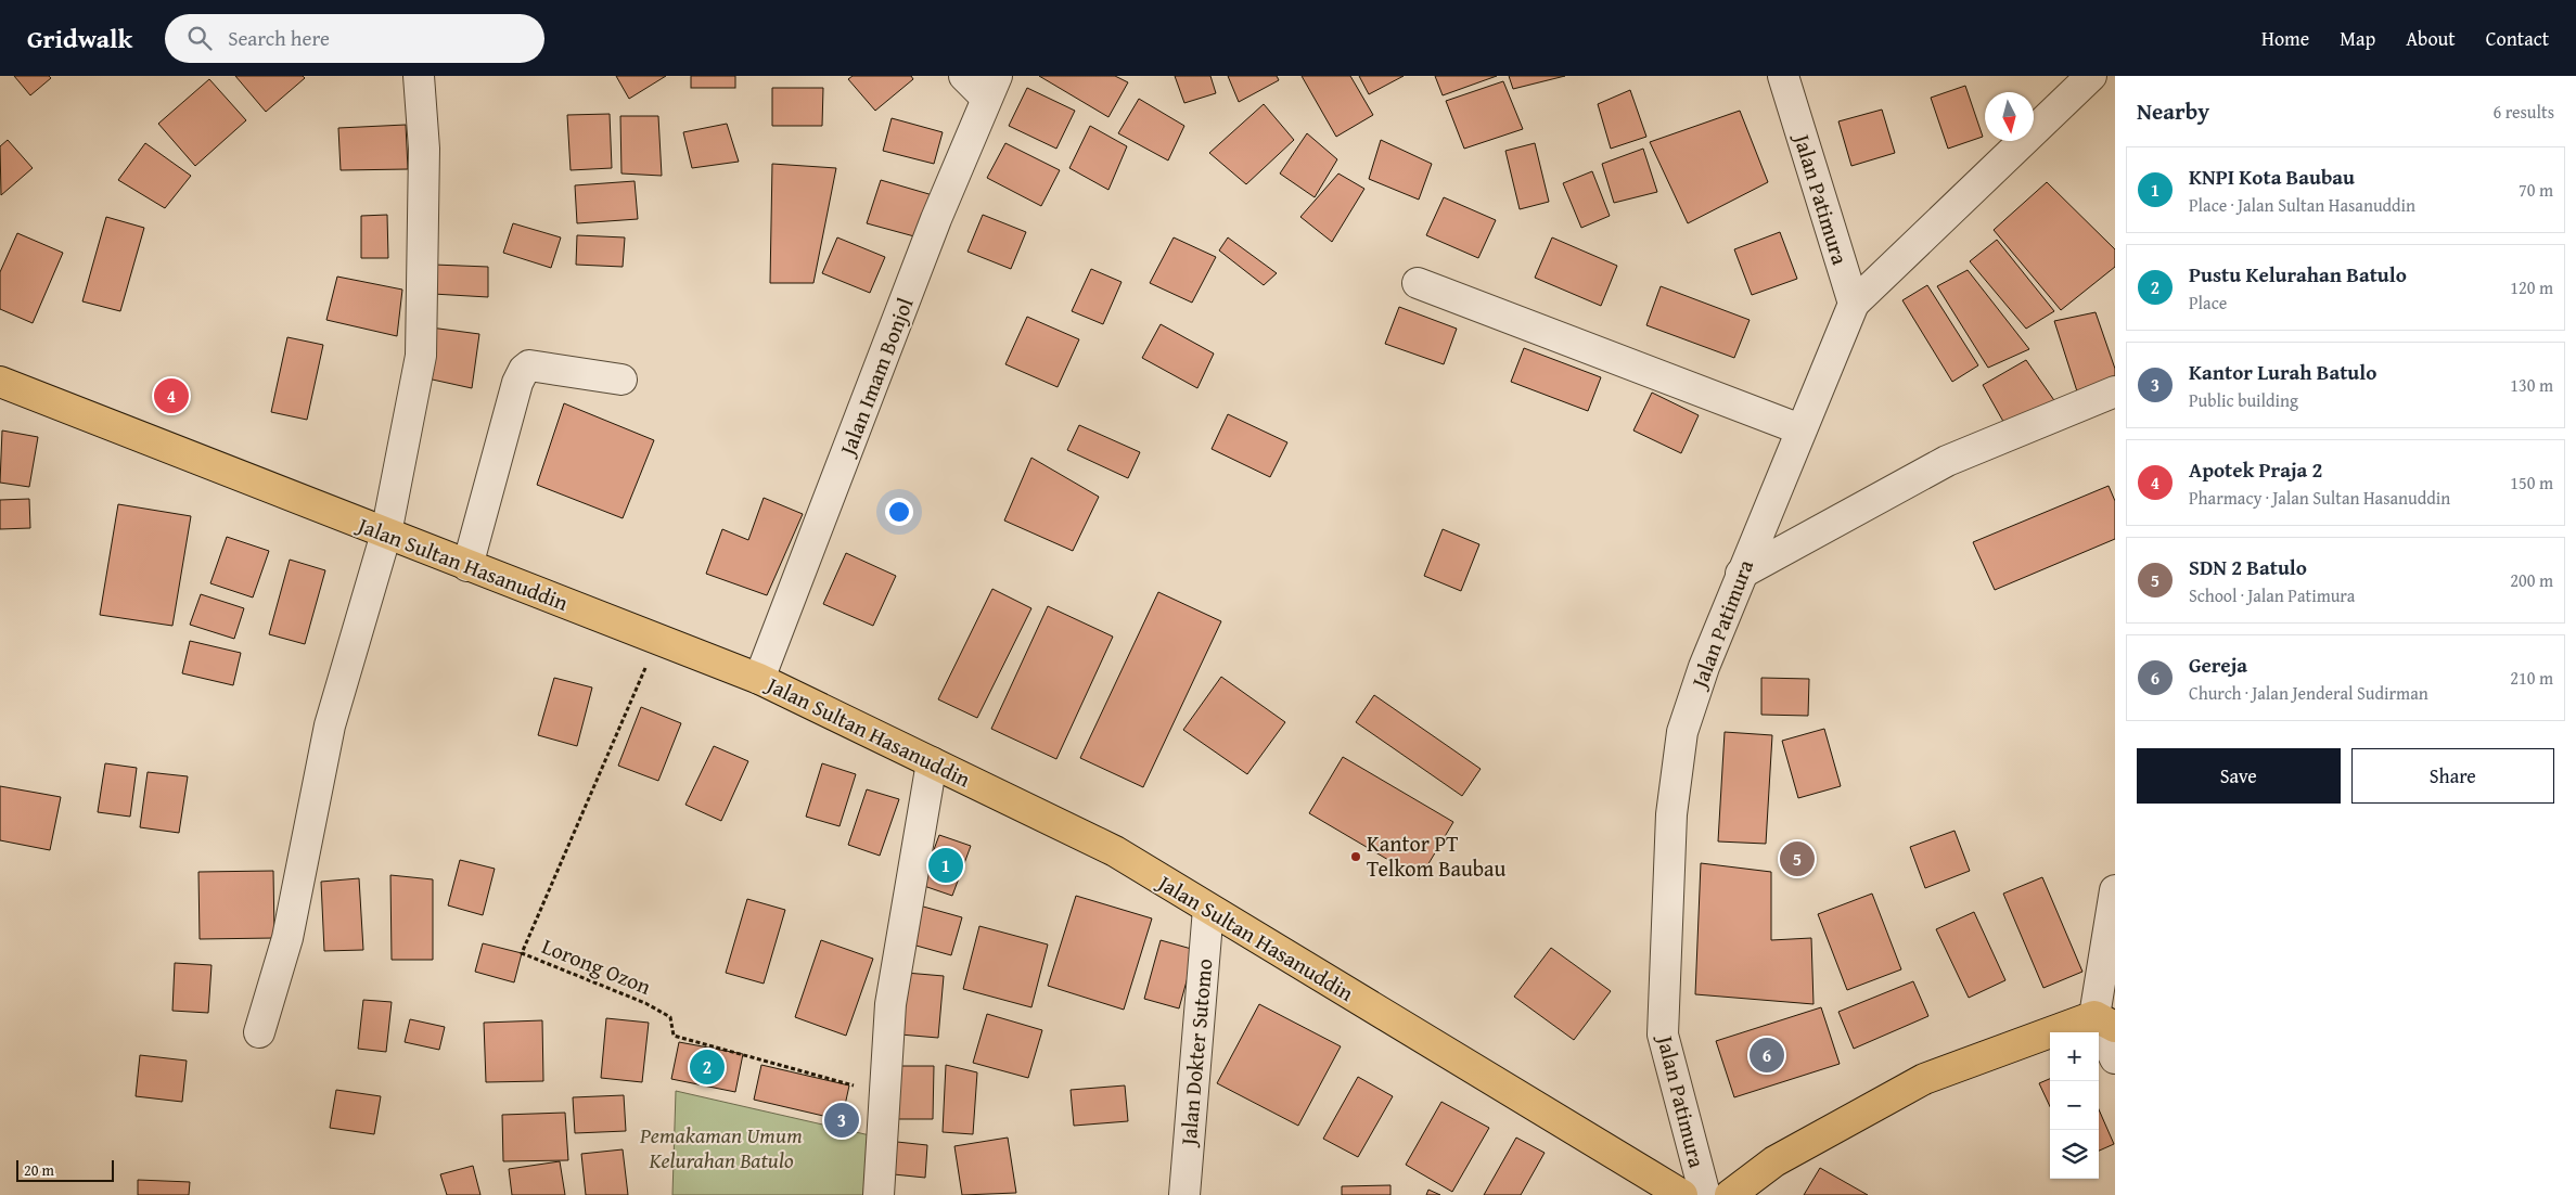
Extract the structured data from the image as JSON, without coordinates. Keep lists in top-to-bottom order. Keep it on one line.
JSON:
{"streets":{"highway":["Jalan Sultan Hasanuddin"],"street":["Jalan Patimura","Jalan Imam Bonjol","Jalan Dokter Sutomo"],"path":["Lorong Ozon"]},"crossings":[["Jalan Imam Bonjol","Jalan Sultan Hasanuddin"],["Jalan Sultan Hasanuddin","Lorong Ozon"],["Jalan Sultan Hasanuddin","Jalan Dokter Sutomo"]],"parks":["Pemakaman Umum Kelurahan Batulo"],"places":["Kantor PT Telkom Baubau"],"scale_bar":"20 m","north":"bottom","page":{"header":"Gridwalk","search":"Search here","nav":["Home","Map","About","Contact"],"heading":["Nearby","6 results"],"list":[{"mark":"1","name":"KNPI Kota Baubau","note":"Place · Jalan Sultan Hasanuddin","value":"70 m"},{"mark":"2","name":"Pustu Kelurahan Batulo","note":"Place","value":"120 m"},{"mark":"3","name":"Kantor Lurah Batulo","note":"Public building","value":"130 m"},{"mark":"4","name":"Apotek Praja 2","note":"Pharmacy · Jalan Sultan Hasanuddin","value":"150 m"},{"mark":"5","name":"SDN 2 Batulo","note":"School · Jalan Patimura","value":"200 m"},{"mark":"6","name":"Gereja","note":"Church · Jalan Jenderal Sudirman","value":"210 m"}],"pins":["4","5","1","6","2","3"],"buttons":["Save","Share"],"map_buttons":["+","−"],"scale":"20 m"}}
